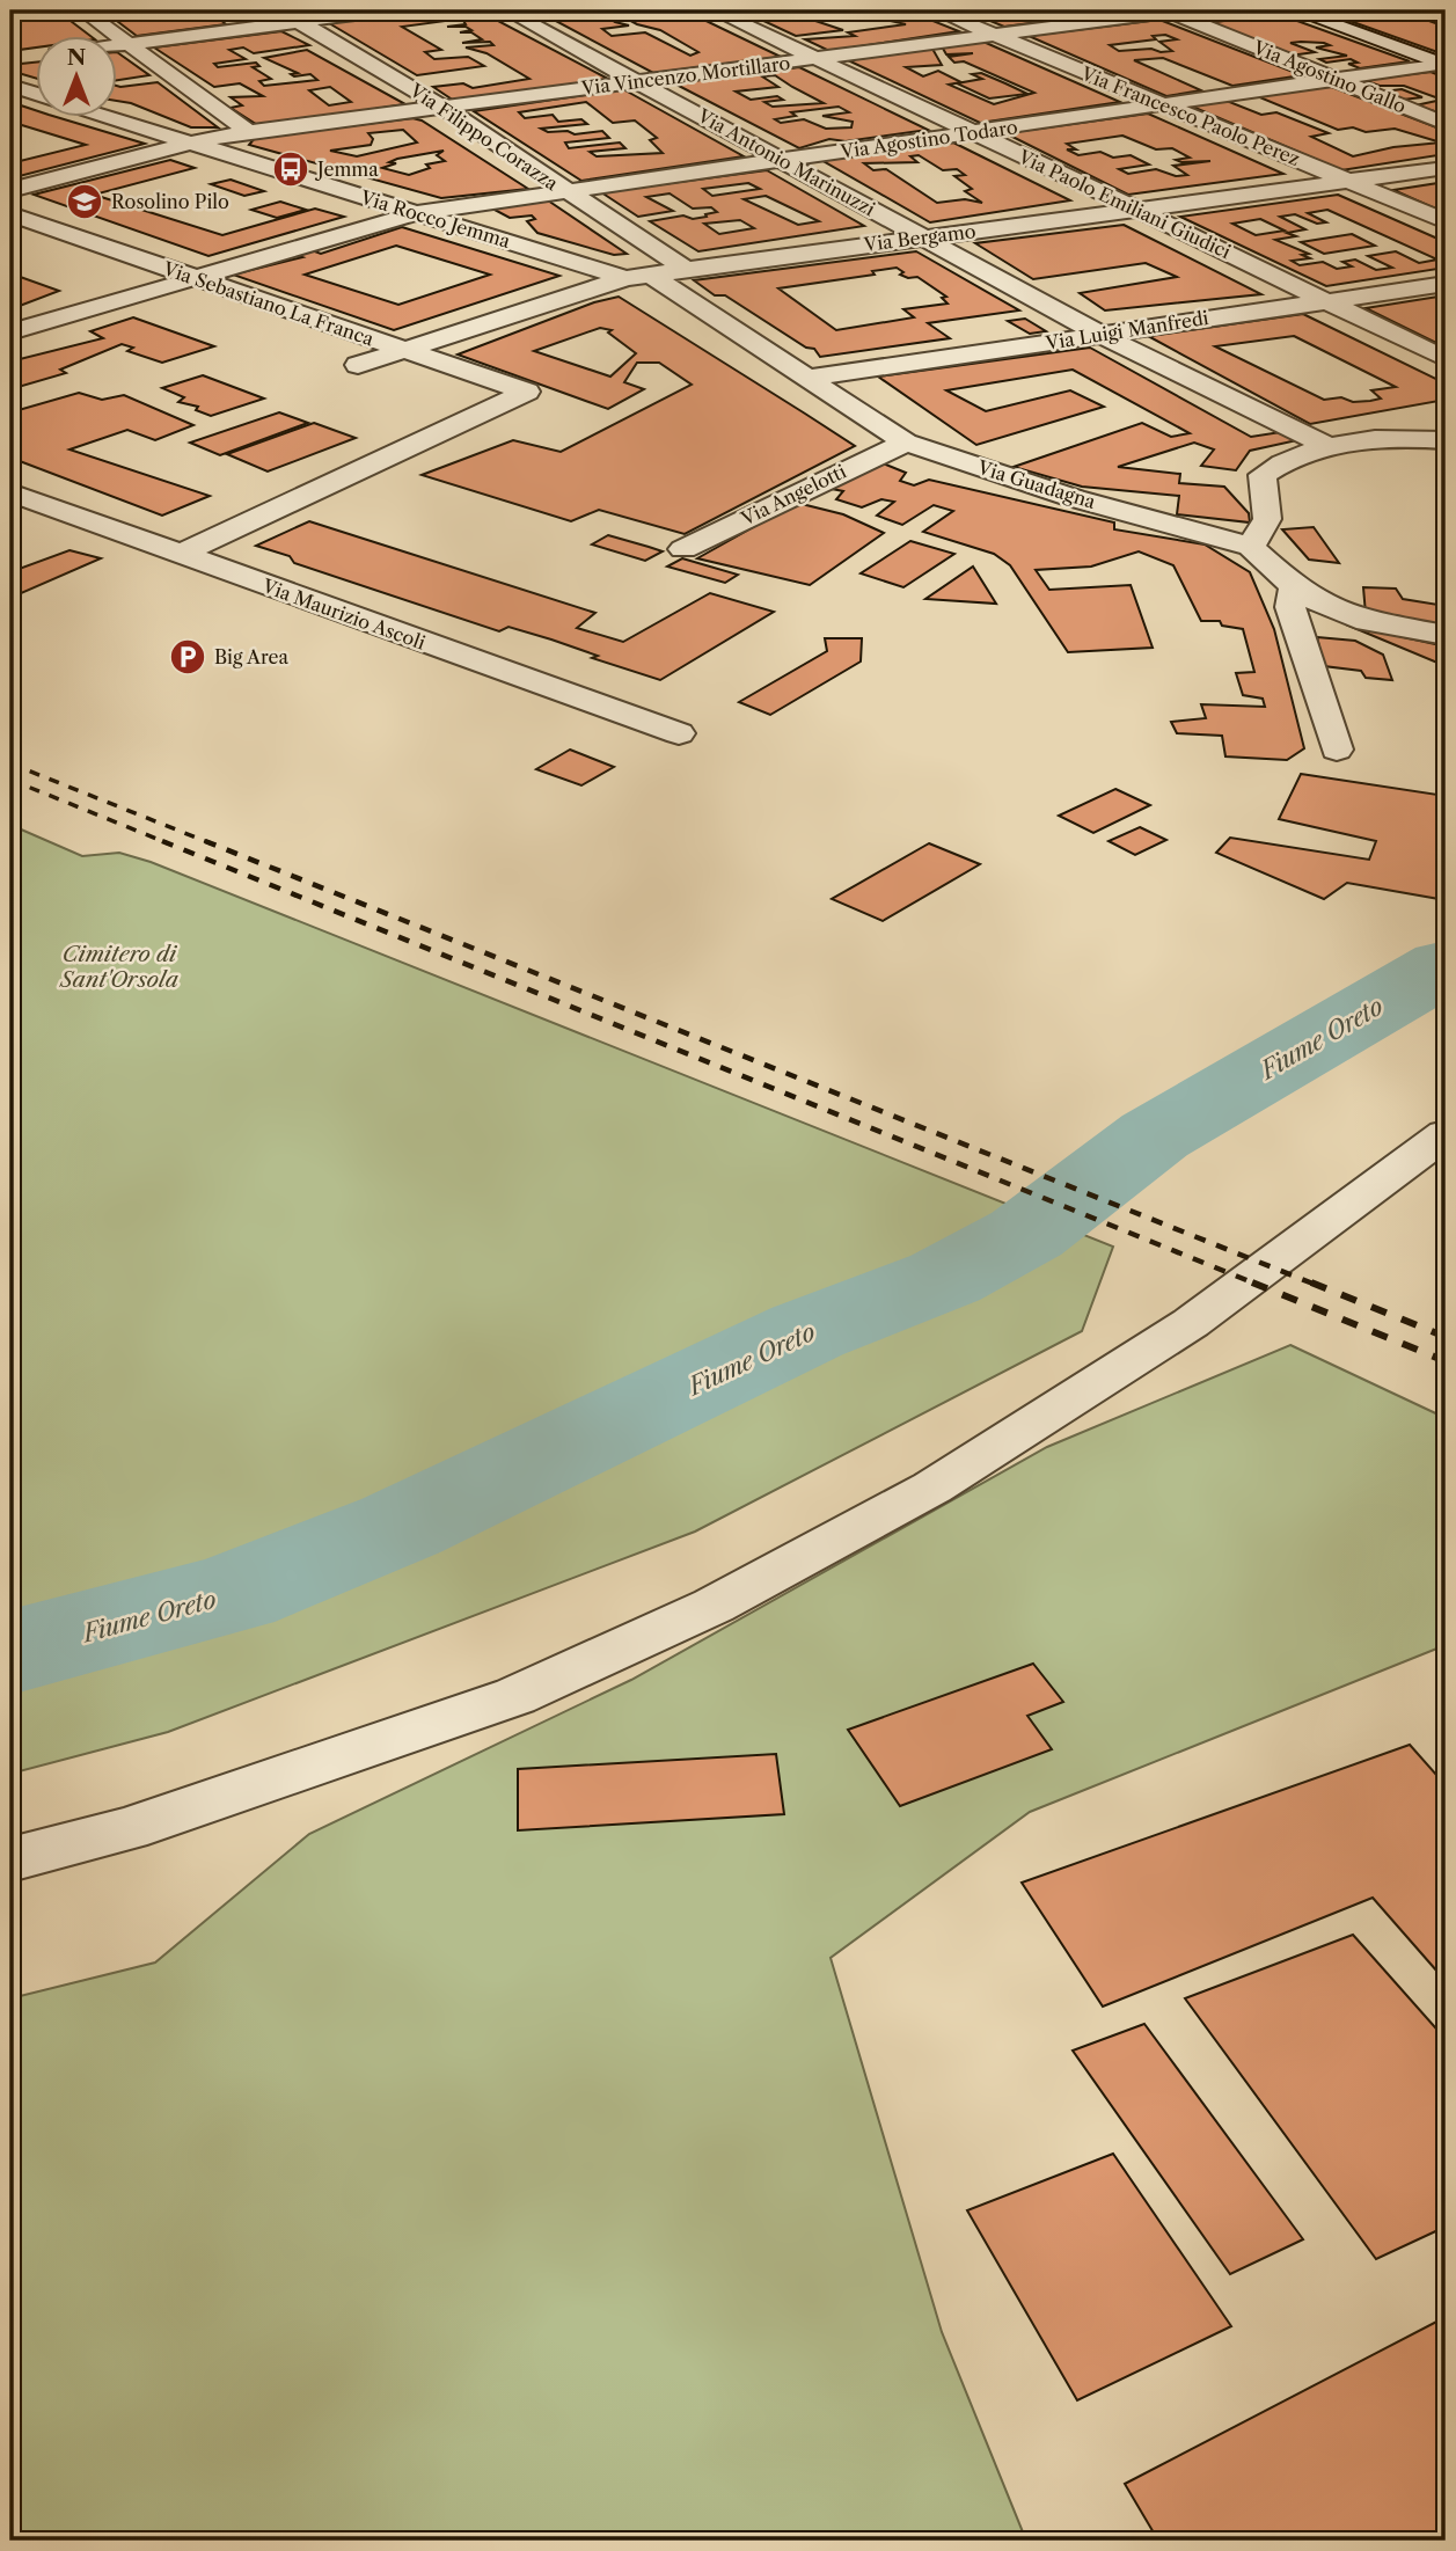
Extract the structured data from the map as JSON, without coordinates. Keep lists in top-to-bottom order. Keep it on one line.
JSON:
{"streets":{"street":["Via Vincenzo Mortillaro","Via Agostino Gallo","Via Francesco Paolo Perez","Via Filippo Corazza","Via Agostino Todaro","Via Antonio Marinuzzi","Via Paolo Emiliani Giudici","Via Rocco Jemma","Via Bergamo","Via Sebastiano La Franca","Via Luigi Manfredi","Via Guadagna","Via Angelotti","Via Maurizio Ascoli"]},"crossings":[["Via Vincenzo Mortillaro","Via Agostino Gallo"],["Via Vincenzo Mortillaro","Via Francesco Paolo Perez"],["Via Vincenzo Mortillaro","Via Filippo Corazza"],["Via Vincenzo Mortillaro","Via Antonio Marinuzzi"],["Via Vincenzo Mortillaro","Via Paolo Emiliani Giudici"],["Via Vincenzo Mortillaro","Via Rocco Jemma"],["Via Agostino Gallo","Via Agostino Todaro"],["Via Francesco Paolo Perez","Via Agostino Todaro"],["Via Francesco Paolo Perez","Via Bergamo"],["Via Filippo Corazza","Via Agostino Todaro"],["Via Filippo Corazza","Via Bergamo"],["Via Agostino Todaro","Via Antonio Marinuzzi"],["Via Agostino Todaro","Via Paolo Emiliani Giudici"],["Via Agostino Todaro","Via Rocco Jemma"],["Via Agostino Todaro","Via Sebastiano La Franca"],["Via Antonio Marinuzzi","Via Bergamo"],["Via Antonio Marinuzzi","Via Luigi Manfredi"],["Via Paolo Emiliani Giudici","Via Bergamo"],["Via Paolo Emiliani Giudici","Via Luigi Manfredi"],["Via Rocco Jemma","Via Bergamo"],["Via Rocco Jemma","Via Guadagna"],["Via Bergamo","Via Sebastiano La Franca"],["Via Bergamo","Via Guadagna"],["Via Luigi Manfredi","Via Guadagna"],["Via Guadagna","Via Angelotti"]],"water":["Fiume Oreto"],"parks":["Cimitero di Sant'Orsola"],"places":{"bus stop":["Jemma"],"school or university":["Rosolino Pilo"],"parking":["Big Area"]},"north":"top"}
